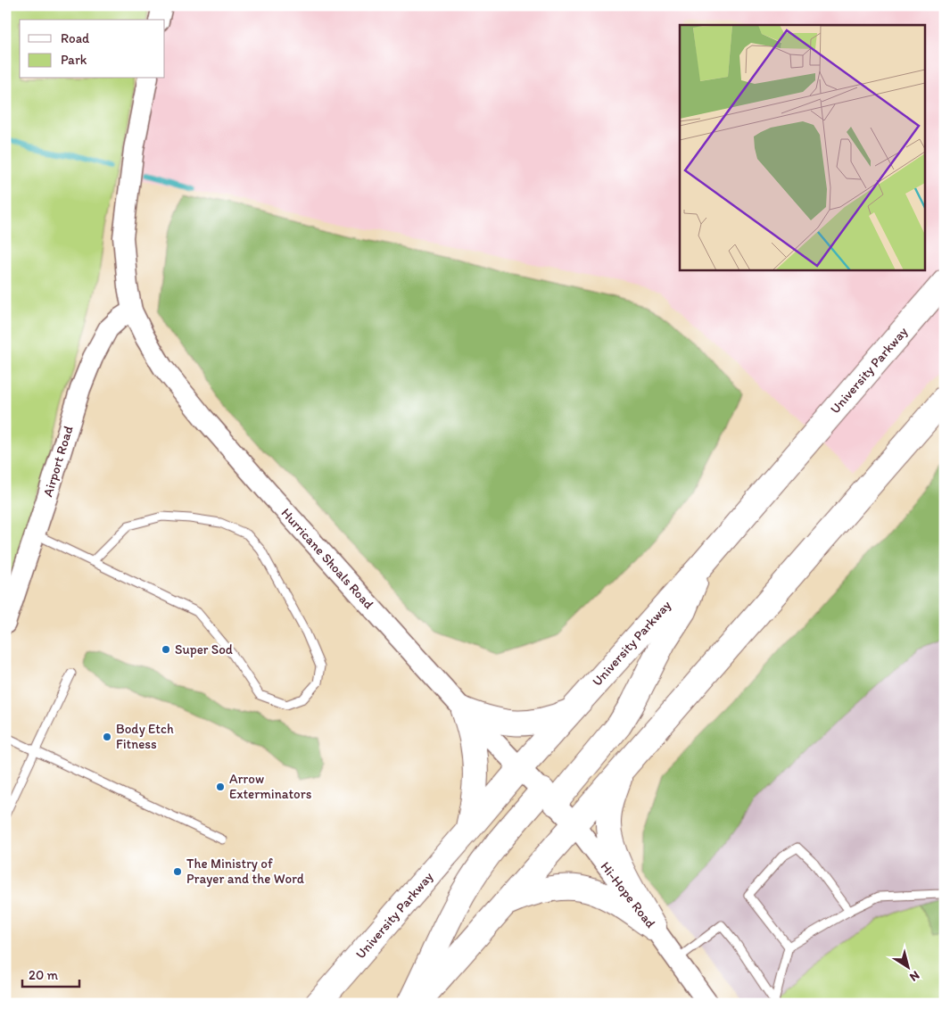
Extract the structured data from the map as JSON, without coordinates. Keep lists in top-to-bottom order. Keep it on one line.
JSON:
{"streets":{"highway":["University Parkway"],"street":["Airport Road","Hurricane Shoals Road","Hi-Hope Road"]},"crossings":[["University Parkway","Hurricane Shoals Road"],["Airport Road","Hurricane Shoals Road"],["Hurricane Shoals Road","Hi-Hope Road"]],"places":["Super Sod","Body Etch Fitness","Arrow Exterminators","The Ministry of Prayer and the Word"],"legend":["Road","Park"],"scale_bar":"20 m","north":"bottom right"}
